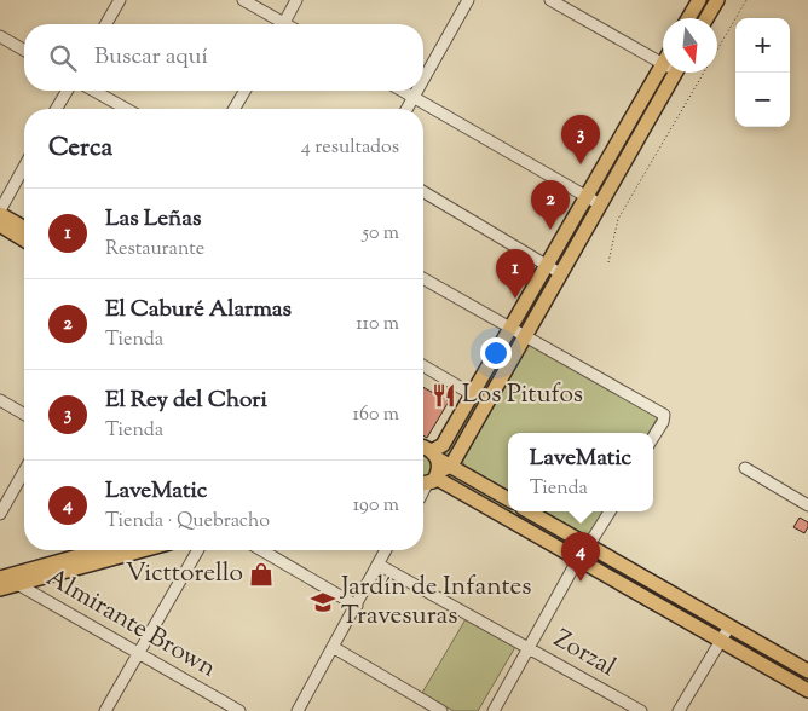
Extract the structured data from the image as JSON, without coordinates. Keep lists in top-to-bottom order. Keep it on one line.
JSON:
{"streets":{"street":["Almirante Brown","Zorzal"]},"places":{"restaurant":["Los Pitufos"],"shop":["Victtorello"],"school or university":["Jardín de Infantes Travesuras"]},"north":"bottom","page":{"map_buttons":["+","−"],"search":"Buscar aquí","heading":["Cerca","4 resultados"],"pins":["3","2","1","4"],"list":[{"mark":"1","name":"Las Leñas","note":"Restaurante","value":"50 m"},{"mark":"2","name":"El Caburé Alarmas","note":"Tienda","value":"110 m"},{"mark":"3","name":"El Rey del Chori","note":"Tienda","value":"160 m"},{"mark":"4","name":"LaveMatic","note":"Tienda · Quebracho","value":"190 m"}],"popup":["LaveMatic","Tienda"]}}
